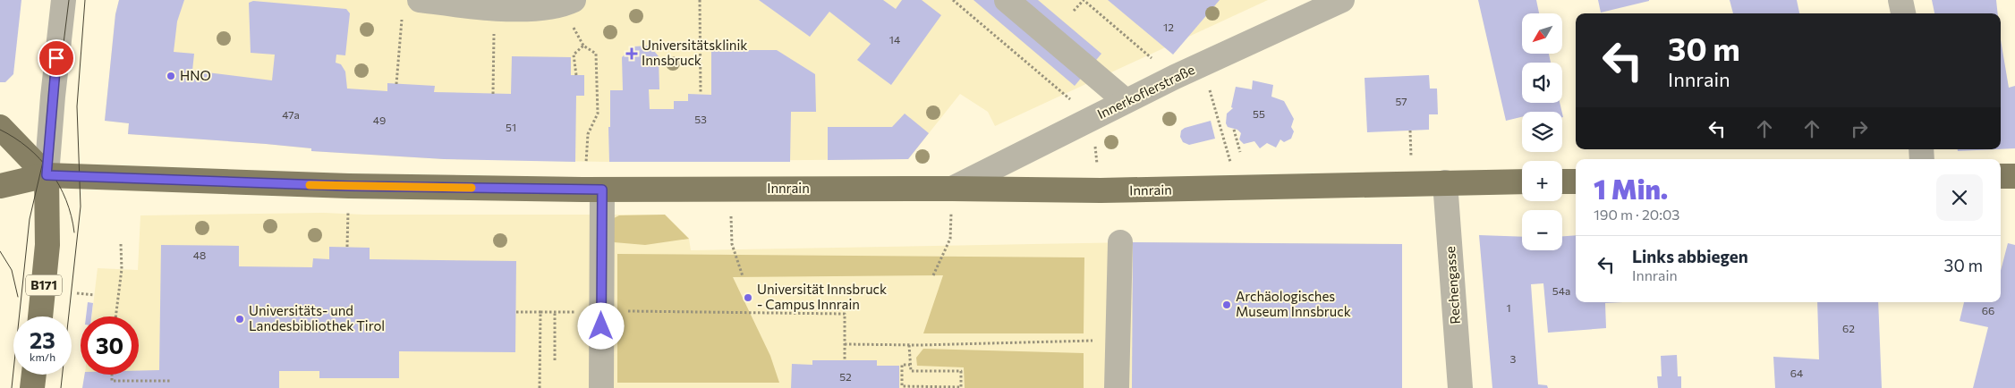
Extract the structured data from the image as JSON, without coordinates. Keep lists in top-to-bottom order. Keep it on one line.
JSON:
{"streets":{"main road":["Innrain","B171"],"street":["Innerkoflerstraße","Rechengasse"]},"crossings":[["Innerkoflerstraße","Innrain"],["Innrain","B171"],["Innrain","Rechengasse"]],"places":{"health":["Universitätsklinik Innsbruck"],"other":["HNO","Universität Innsbruck - Campus Innrain","Archäologisches Museum Innsbruck","Universitäts- und Landesbibliothek Tirol"]},"house_numbers":["12","14","57","55","47a","53","49","51","48","54a","1","66","62","3","64","52"],"north":"bottom left","page":{"map_buttons":["+","−"],"turn":["30 m","Innrain"],"heading":["1 Min.","190 m · 20:03"],"list":[{"name":"Links abbiegen","note":"Innrain","value":"30 m"}],"speed":"23 km/h","limit":"30"}}
